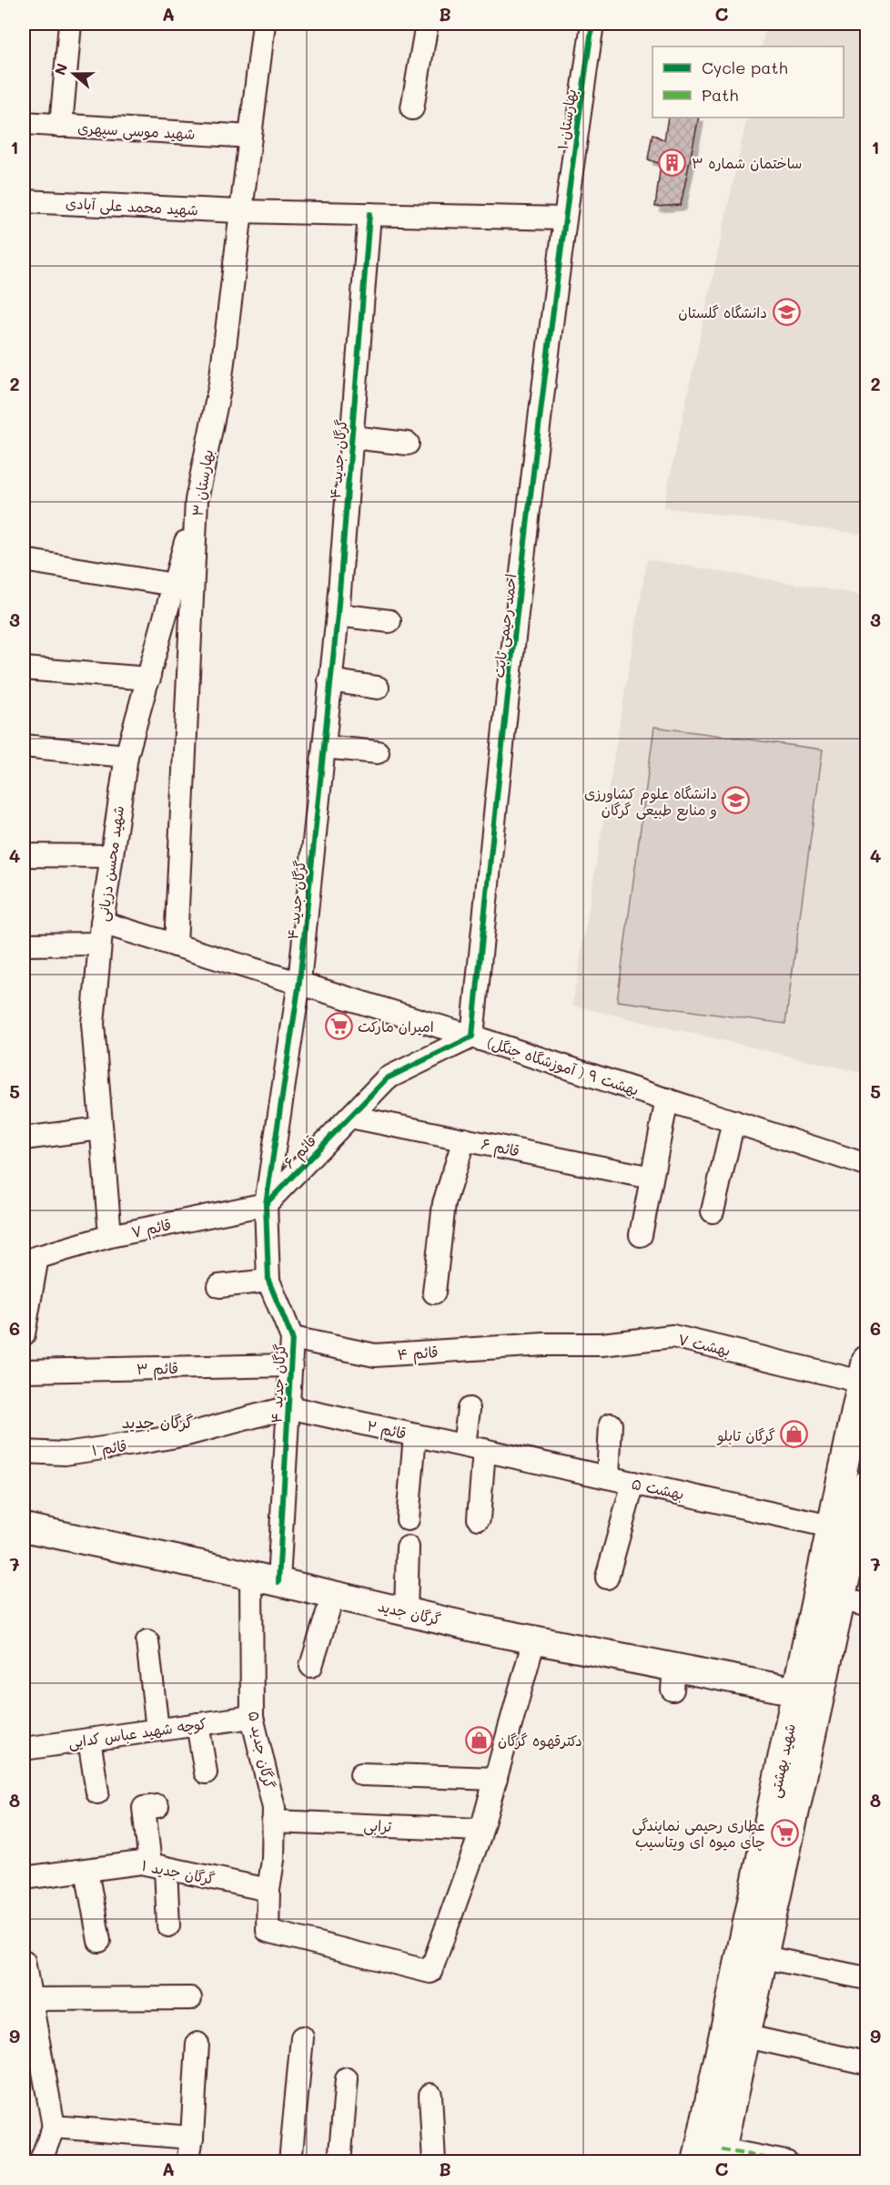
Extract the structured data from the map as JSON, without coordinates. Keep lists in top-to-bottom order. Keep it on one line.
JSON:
{"streets":{"main road":["گرگان جدید","شهید بهشتی"],"street":["۱ بهارستان","شهید موسی سپهری","شهید محمد علی آبادی","گرگان جدید ۴","بهارستان ۳","احمد رحیمی ثابت","شهید محسن دزیانی","بهشت ۹ ( آموزشگاه جنگل)","قائم ۶","۶ قائم","۷ قائم","بهشت ۷","قائم ۴","۳ قائم","۲ قائم","۱ قائم","بهشت ۵","کوچه شهید عباس کدایی","گرگان جدید ۵","ترابی","گرگان جدید ۱"]},"crossings":[["۱ بهارستان","شهید محمد علی آبادی"],["۱ بهارستان","احمد رحیمی ثابت"],["شهید موسی سپهری","بهارستان ۳"],["شهید محمد علی آبادی","گرگان جدید ۴"],["شهید محمد علی آبادی","بهارستان ۳"],["شهید محمد علی آبادی","احمد رحیمی ثابت"],["گرگان جدید ۴","بهشت ۹ ( آموزشگاه جنگل)"],["گرگان جدید ۴","۶ قائم"],["گرگان جدید ۴","۷ قائم"],["گرگان جدید ۴","قائم ۴"],["گرگان جدید ۴","۳ قائم"],["گرگان جدید ۴","۲ قائم"],["گرگان جدید ۴","۱ قائم"],["گرگان جدید ۴","گرگان جدید"],["بهارستان ۳","شهید محسن دزیانی"],["بهارستان ۳","بهشت ۹ ( آموزشگاه جنگل)"],["احمد رحیمی ثابت","بهشت ۹ ( آموزشگاه جنگل)"],["احمد رحیمی ثابت","۶ قائم"],["شهید محسن دزیانی","بهشت ۹ ( آموزشگاه جنگل)"],["شهید محسن دزیانی","۷ قائم"],["بهشت ۹ ( آموزشگاه جنگل)","۶ قائم"],["قائم ۶","۶ قائم"],["۶ قائم","۷ قائم"],["بهشت ۷","قائم ۴"],["بهشت ۷","شهید بهشتی"],["۲ قائم","۱ قائم"],["۲ قائم","بهشت ۵"],["بهشت ۵","شهید بهشتی"],["گرگان جدید","گرگان جدید ۵"],["گرگان جدید","شهید بهشتی"],["کوچه شهید عباس کدایی","گرگان جدید ۵"],["گرگان جدید ۵","ترابی"],["گرگان جدید ۵","گرگان جدید ۱"]],"districts":["گرگان جدید"],"places":{"building":["ساختمان شماره ۳"],"school or university":["دانشگاه گلستان","دانشگاه علوم کشاورزی و منابع طبیعی گرگان"],"supermarket":["امیران مارکت","عطاری رحیمی نمایندگی چای میوه ای ویتاسیب"],"shop":["گرگان تابلو","دکترقهوه گرگان"]},"legend":["Cycle path","Path"],"north":"left","grid":{"columns":["A","B","C"],"rows":["1","2","3","4","5","6","7","8","9"]}}
